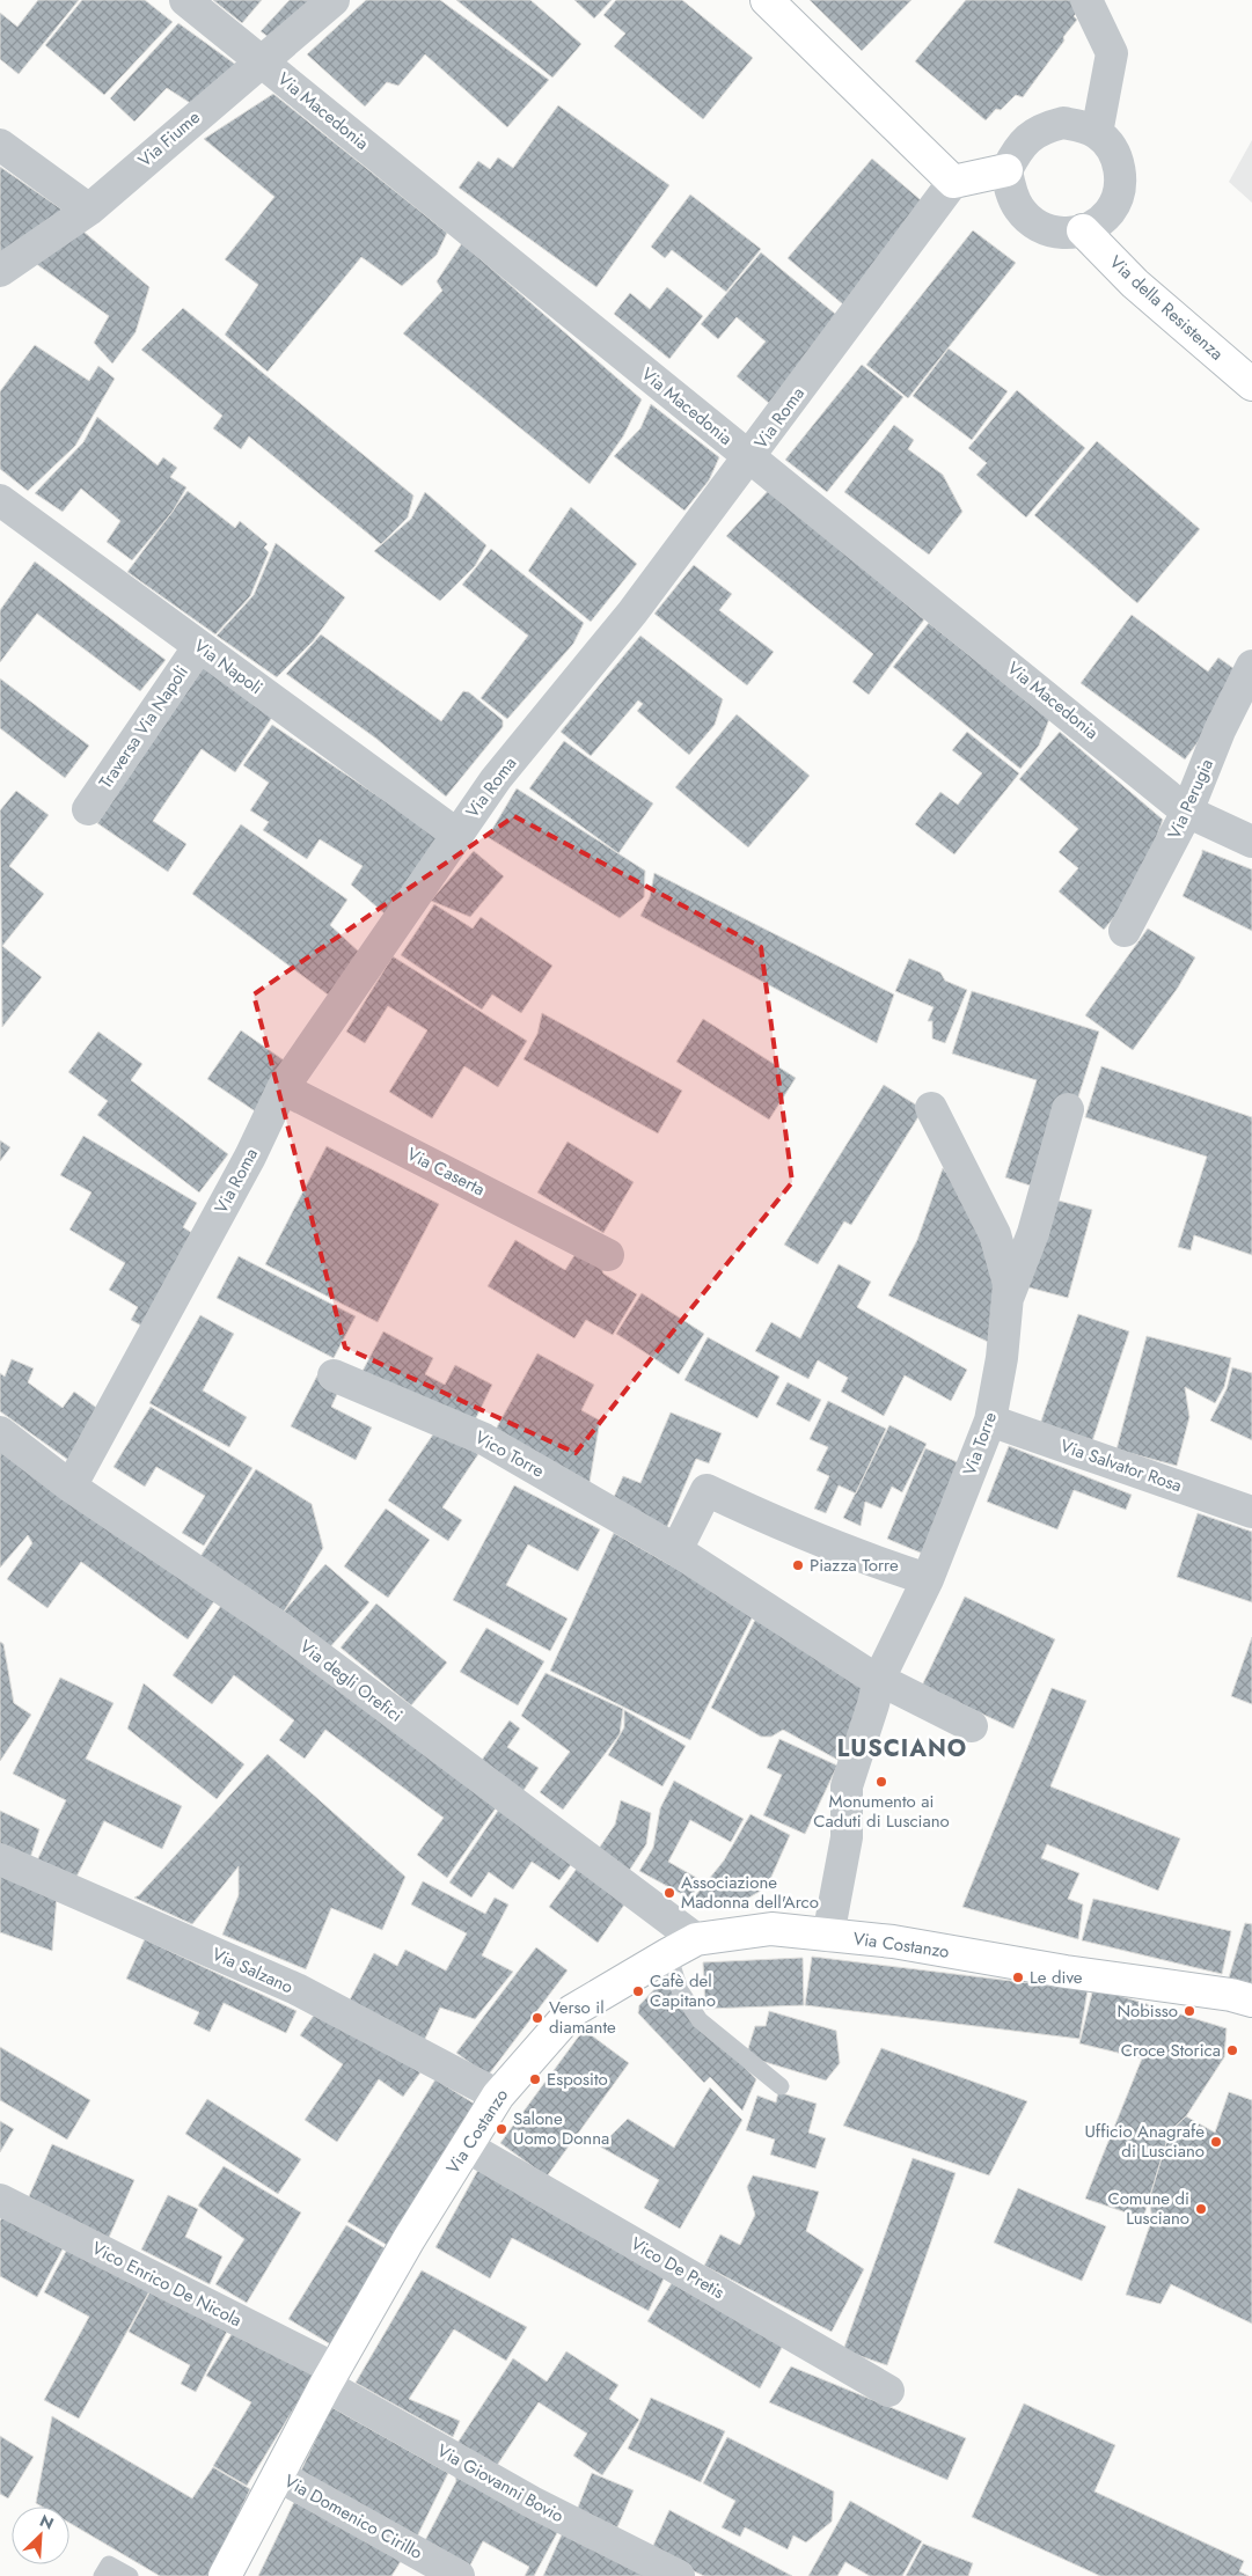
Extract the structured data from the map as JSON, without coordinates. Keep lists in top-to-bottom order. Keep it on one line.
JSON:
{"streets":{"street":["Via Macedonia","Via Fiume","Via della Resistenza","Via Roma","Via Napoli","Traversa Via Napoli","Via Perugia","Via Caserta","Via Torre","Vico Torre","Via Salvator Rosa","Via degli Orefici","Via Costanzo","Via Salzano","Vico De Pretis","Vico Enrico De Nicola","Via Giovanni Bovio","Via Domenico Cirillo"]},"crossings":[["Via Macedonia","Via Fiume"],["Via Macedonia","Via Roma"],["Via Macedonia","Via Perugia"],["Via Roma","Via Napoli"],["Via Roma","Via Caserta"],["Via Roma","Via degli Orefici"],["Via Napoli","Traversa Via Napoli"],["Via Torre","Via Salvator Rosa"],["Via degli Orefici","Via Costanzo"],["Via Costanzo","Via Salzano"],["Via Costanzo","Vico De Pretis"],["Via Costanzo","Vico Enrico De Nicola"],["Via Costanzo","Via Giovanni Bovio"],["Via Costanzo","Via Domenico Cirillo"],["Vico Enrico De Nicola","Via Giovanni Bovio"]],"districts":["LUSCIANO"],"places":["Piazza Torre","Monumento ai Caduti di Lusciano","Associazione Madonna dell'Arco","Le dive","Cafè del Capitano","Nobisso","Verso il diamante","Croce Storica","Esposito","Salone Uomo Donna","Ufficio Anagrafe di Lusciano","Comune di Lusciano"],"north":"top right"}
